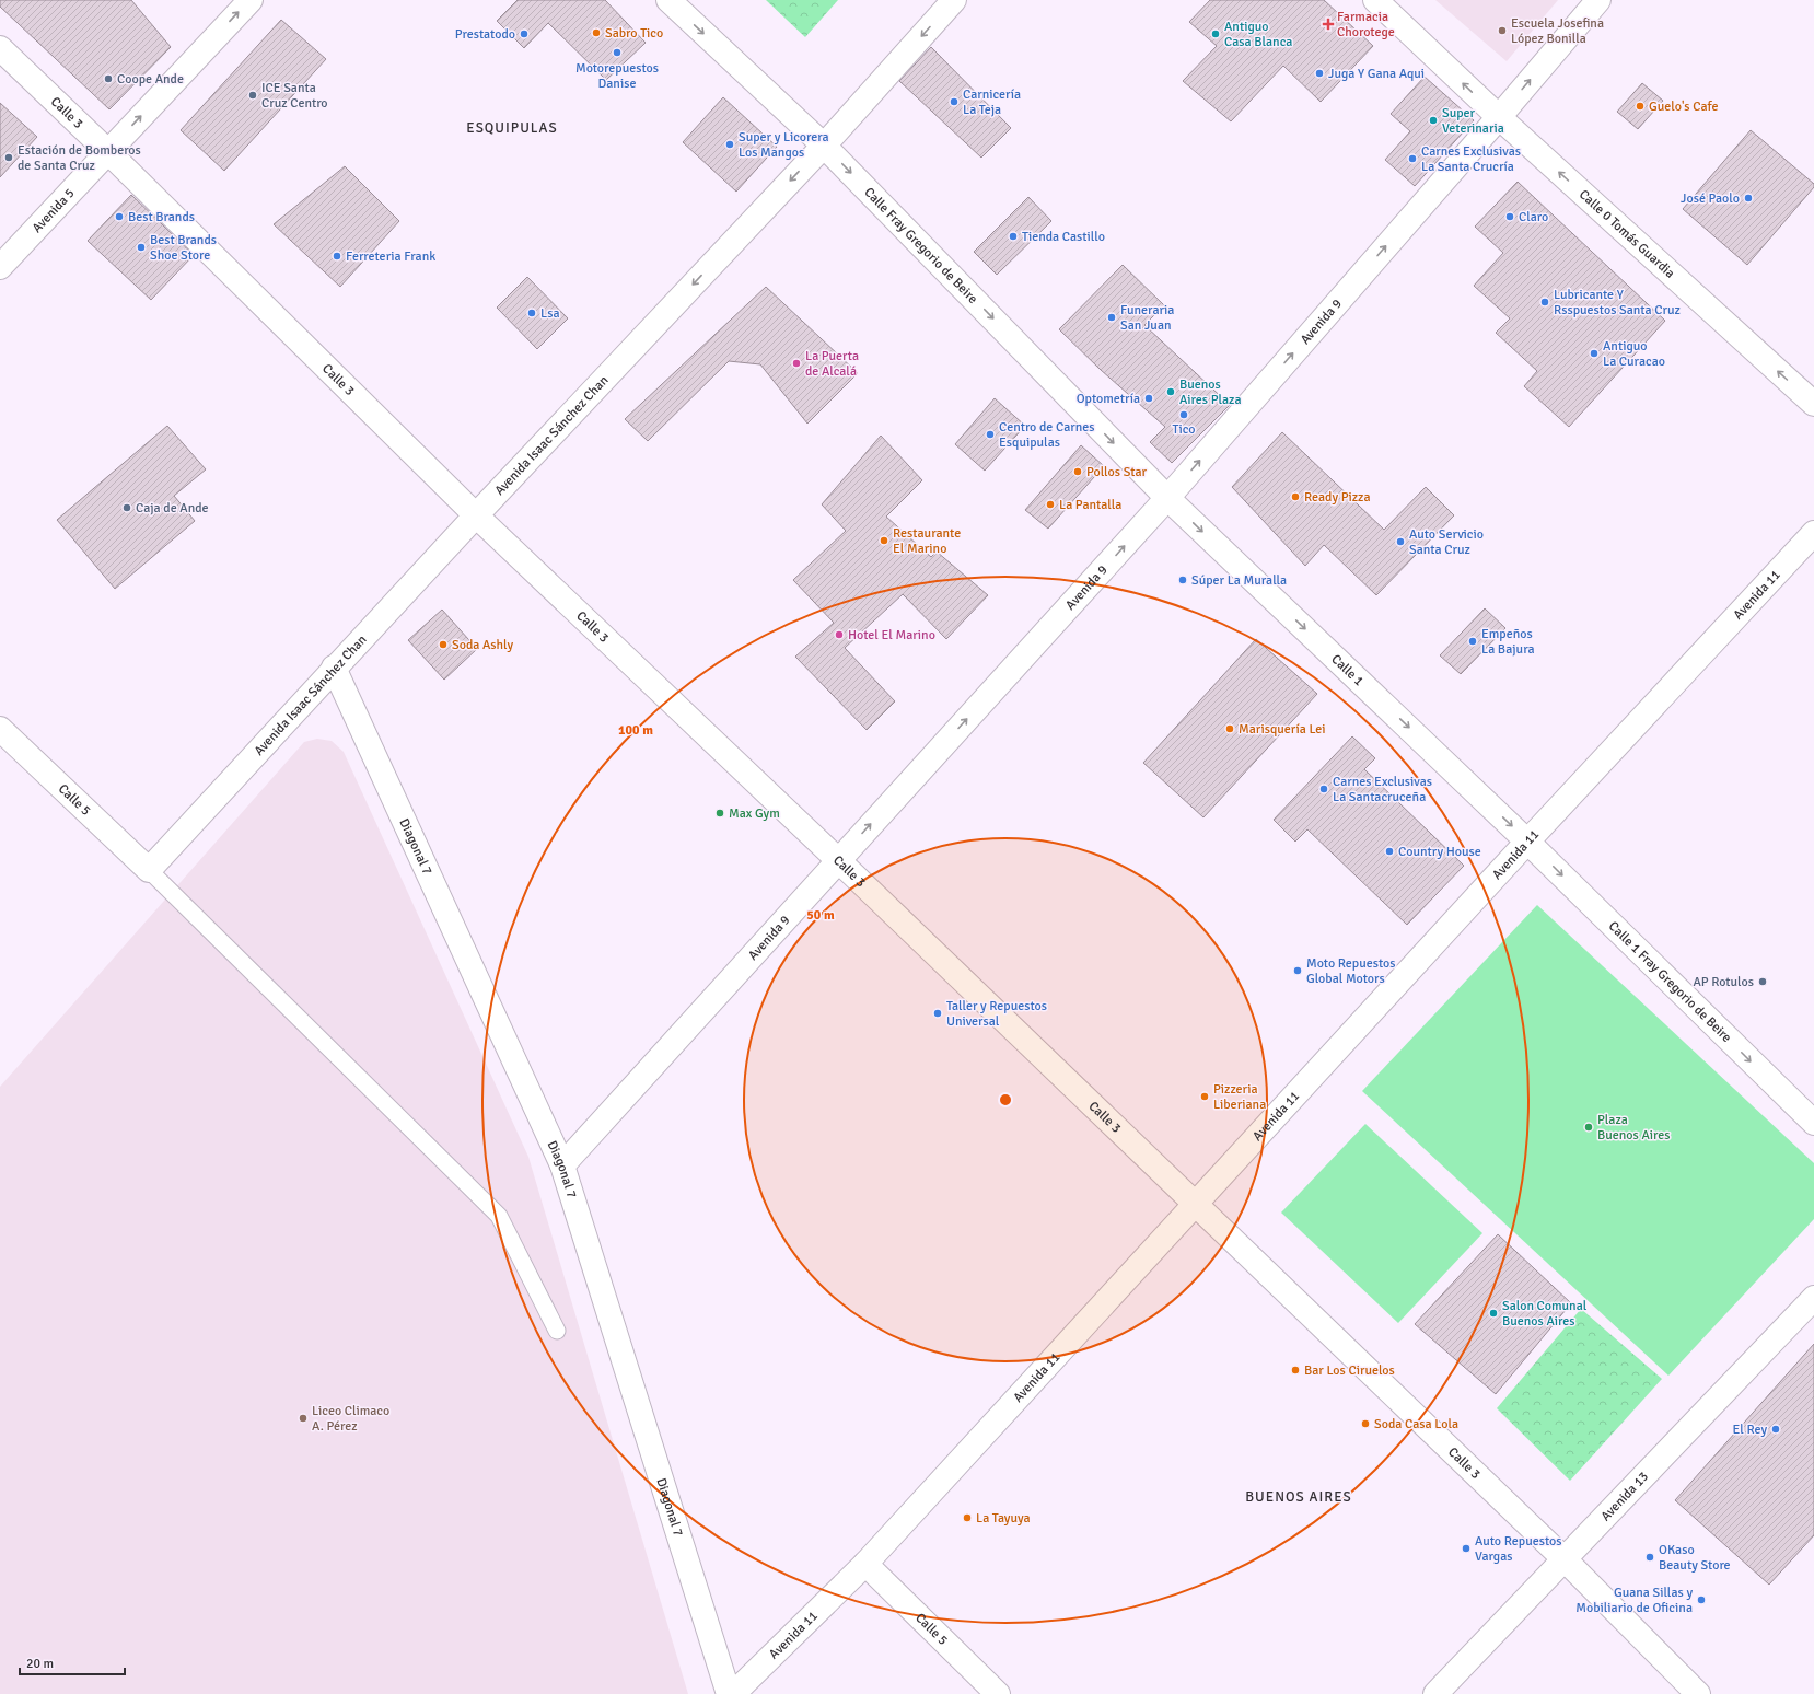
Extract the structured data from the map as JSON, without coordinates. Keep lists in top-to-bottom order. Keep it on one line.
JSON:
{"streets":{"street":["Calle 3","Avenida 5","Calle 0 Tomás Guardia","Calle Fray Gregorio de Beire","Avenida 9","Avenida Isaac Sánchez Chan","Avenida 11","Calle 1","Calle 5","Diagonal 7","Calle 1 Fray Gregorio de Beire","Avenida 13"]},"crossings":[["Calle 3","Avenida 5"],["Calle 3","Avenida 9"],["Calle 3","Avenida Isaac Sánchez Chan"],["Calle 3","Avenida 11"],["Calle 3","Avenida 13"],["Calle 0 Tomás Guardia","Avenida 9"],["Calle Fray Gregorio de Beire","Avenida 9"],["Calle Fray Gregorio de Beire","Avenida Isaac Sánchez Chan"],["Calle Fray Gregorio de Beire","Calle 1"],["Avenida 9","Calle 1"],["Avenida 9","Diagonal 7"],["Avenida Isaac Sánchez Chan","Calle 5"],["Avenida Isaac Sánchez Chan","Diagonal 7"],["Avenida 11","Calle 1"],["Avenida 11","Calle 5"],["Avenida 11","Calle 1 Fray Gregorio de Beire"],["Calle 1","Calle 1 Fray Gregorio de Beire"]],"one_way":["Avenida 5","Calle 0 Tomás Guardia","Calle Fray Gregorio de Beire","Avenida 9","Avenida Isaac Sánchez Chan","Calle 1","Calle 1 Fray Gregorio de Beire"],"districts":["ESQUIPULAS","BUENOS AIRES"],"places":{"health":["Farmacia Chorotege"],"other":["Escuela Josefina López Bonilla","Sabro Tico","Prestatodo","Antiguo Casa Blanca","Motorepuestos Danise","Juga Y Gana Aqui","Coope Ande","ICE Santa Cruz Centro","Carnicería La Teja","Guelo's Cafe","Super Veterinaria","Super y Licorera Los Mangos","Estación de Bomberos de Santa Cruz","Carnes Exclusivas La Santa Crucría","José Paolo","Best Brands","Claro","Tienda Castillo","Best Brands Shoe Store","Ferreteria Frank","Lubricante Y Rsspuestos Santa Cruz","Lsa","Funeraria San Juan","Antiguo La Curacao","La Puerta de Alcalá","Buenos Aires Plaza","Optometría","Tico","Centro de Carnes Esquipulas","Pollos Star","Ready Pizza","La Pantalla","Caja de Ande","Restaurante El Marino","Auto Servicio Santa Cruz","Súper La Muralla","Hotel El Marino","Empeños La Bajura","Soda Ashly","Marisquería Lei","Carnes Exclusivas La Santacruceña","Max Gym","Country House","Moto Repuestos Global Motors","AP Rotulos","Taller y Repuestos Universal","Pizzeria Liberiana","Plaza Buenos Aires","Salon Comunal Buenos Aires","Bar Los Ciruelos","Liceo Climaco A. Pérez","Soda Casa Lola","El Rey","La Tayuya","Auto Repuestos Vargas","OKaso Beauty Store","Guana Sillas y Mobiliario de Oficina"]},"scale_bar":"20 m","rings":["100 m","50 m"]}
